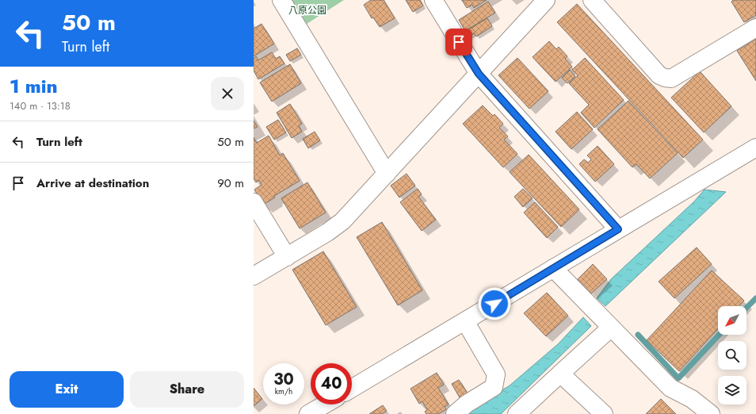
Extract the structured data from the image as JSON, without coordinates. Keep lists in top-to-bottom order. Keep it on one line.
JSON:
{"parks":["八原公園"],"north":"bottom left","page":{"turn":["50 m","Turn left"],"heading":["1 min","140 m · 13:18"],"list":[{"name":"Turn left","value":"50 m"},{"name":"Arrive at destination","value":"90 m"}],"speed":"30 km/h","limit":"40","buttons":["Exit","Share"]}}
